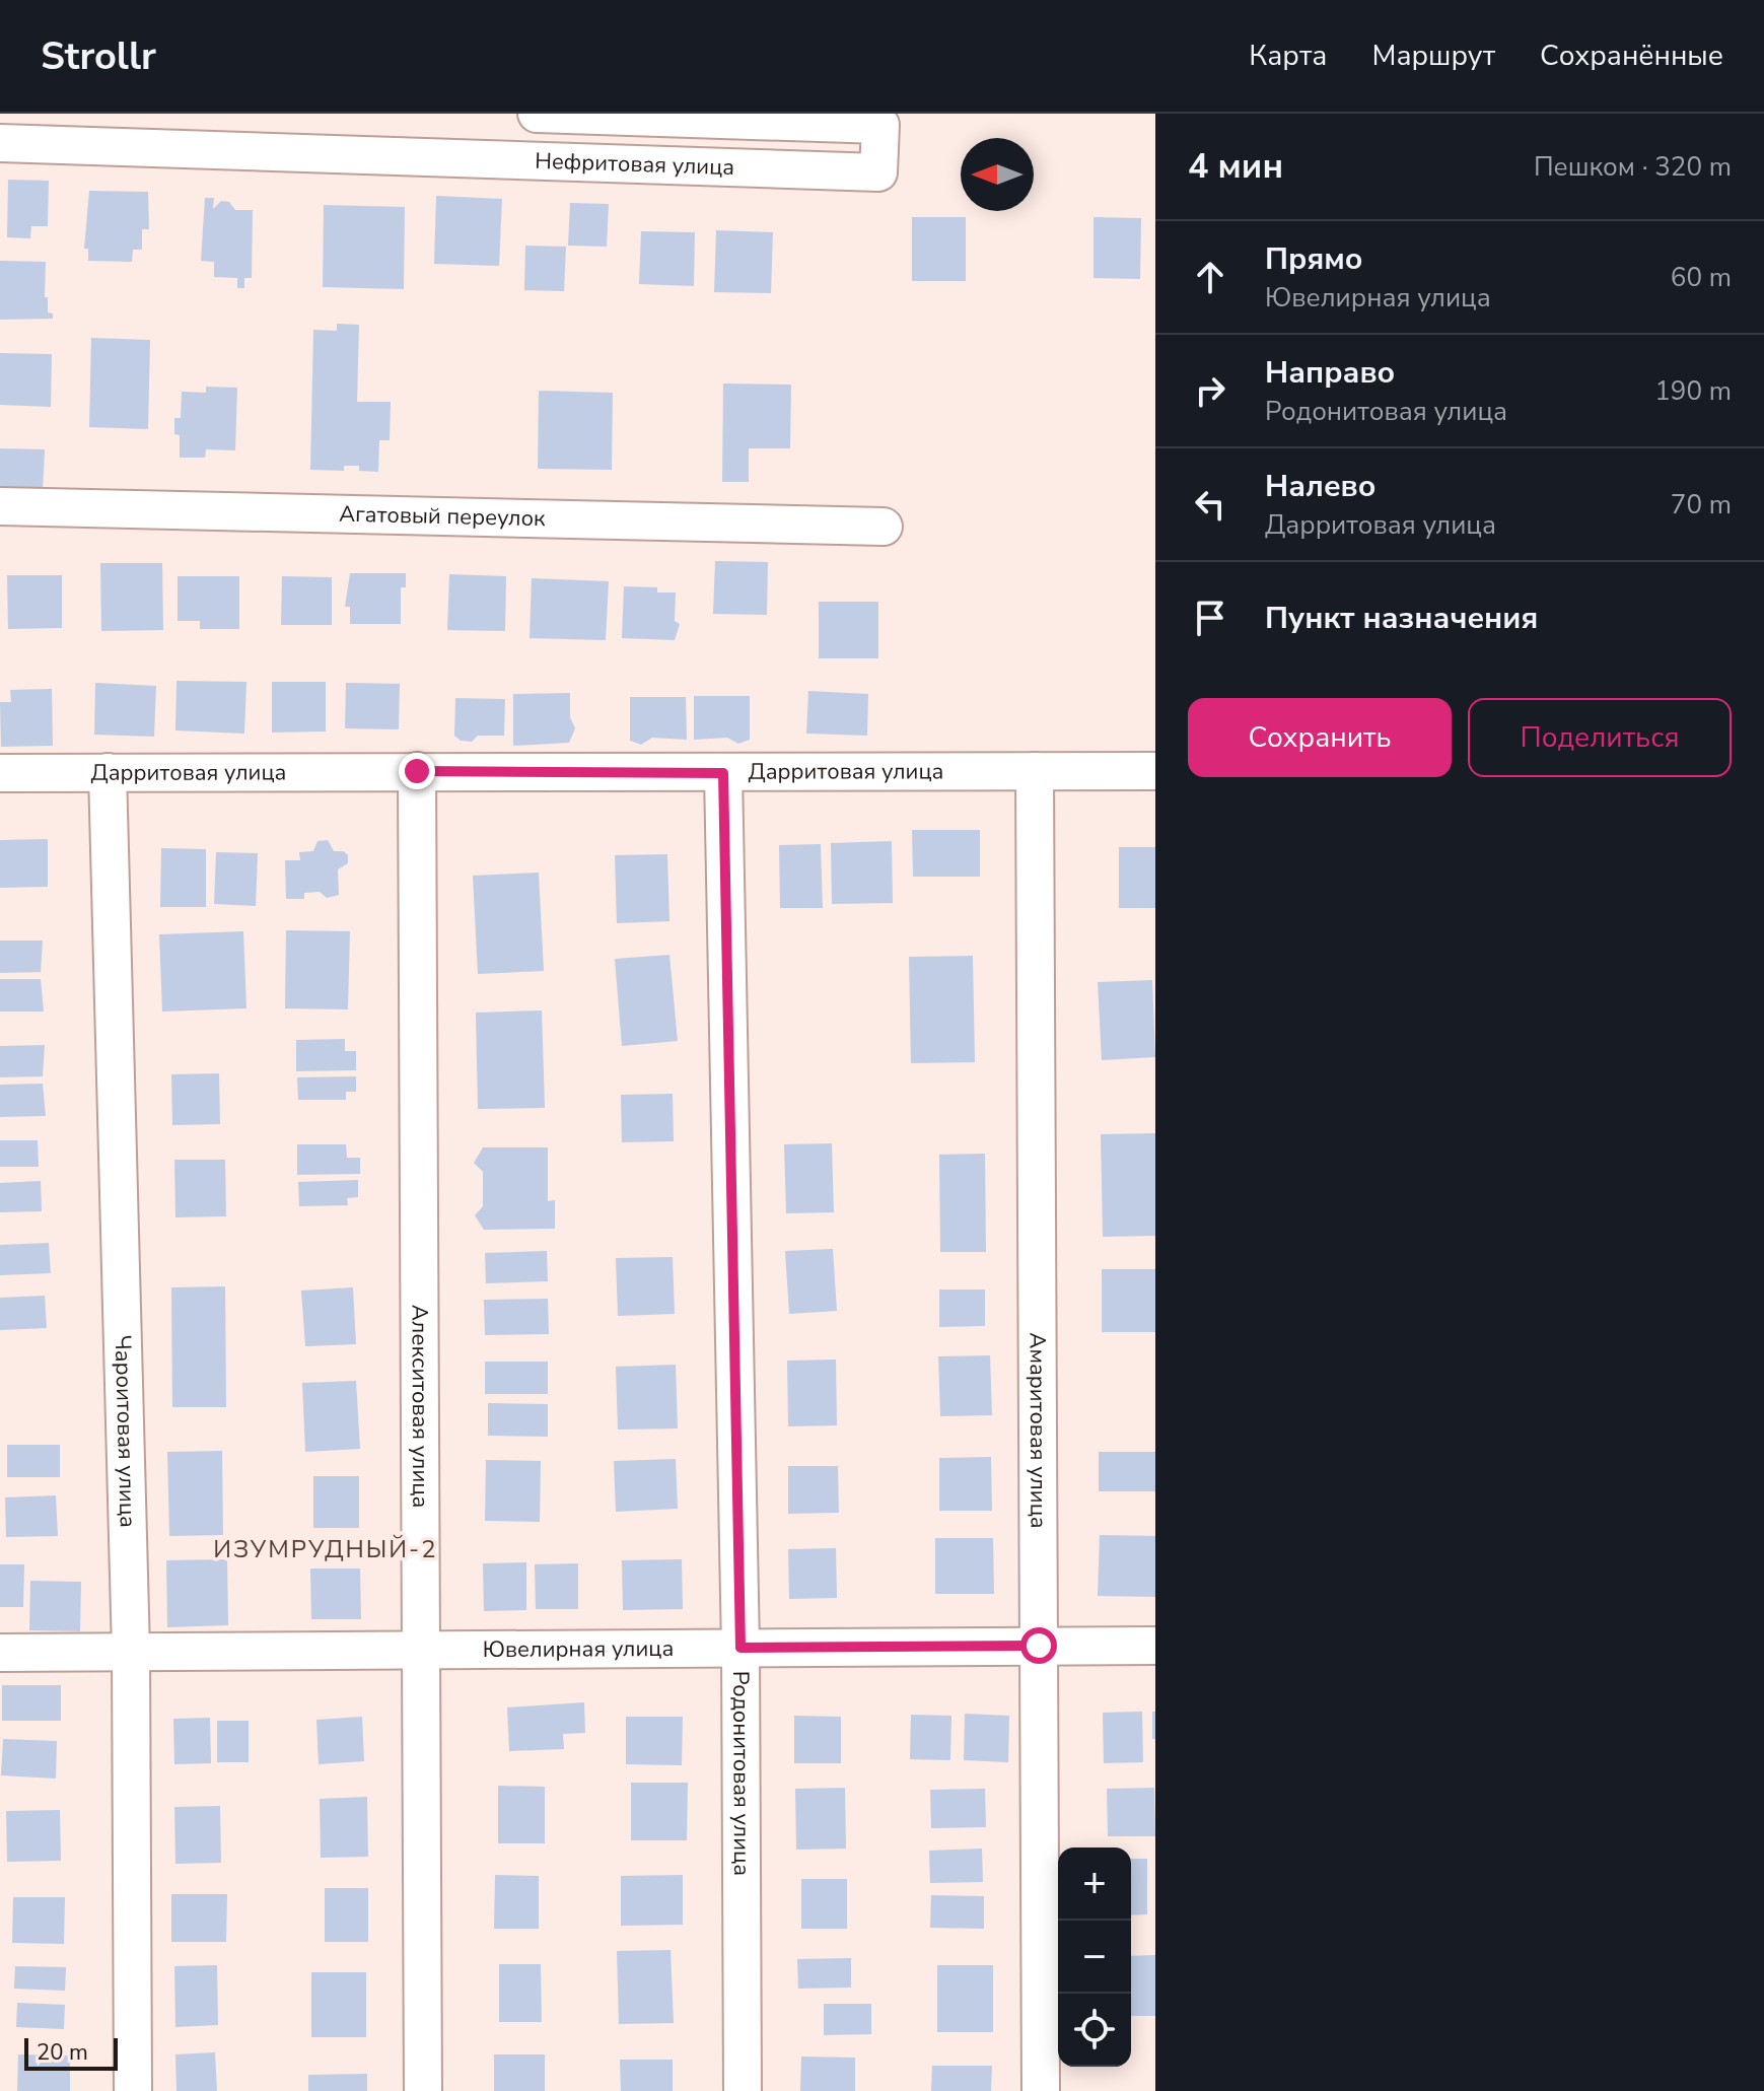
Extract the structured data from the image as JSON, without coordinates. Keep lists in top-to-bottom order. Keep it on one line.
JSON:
{"streets":{"street":["Нефритовая улица","Агатовый переулок","Дарритовая улица","Алекситовая улица","Чароитовая улица","Амаритовая улица","Ювелирная улица","Родонитовая улица"]},"crossings":[["Дарритовая улица","Алекситовая улица"],["Дарритовая улица","Чароитовая улица"],["Дарритовая улица","Амаритовая улица"],["Дарритовая улица","Родонитовая улица"],["Алекситовая улица","Ювелирная улица"],["Чароитовая улица","Ювелирная улица"],["Амаритовая улица","Ювелирная улица"],["Ювелирная улица","Родонитовая улица"]],"districts":["ИЗУМРУДНЫЙ-2"],"scale_bar":"20 m","north":"left","page":{"header":"Strollr","nav":["Карта","Маршрут","Сохранённые"],"heading":["4 мин","Пешком · 320 m"],"list":[["Прямо","Ювелирная улица","60 m"],["Направо","Родонитовая улица","190 m"],["Налево","Дарритовая улица","70 m"],"Пункт назначения"],"buttons":["Сохранить","Поделиться"],"map_buttons":["+","−"],"scale":"20 m"}}
